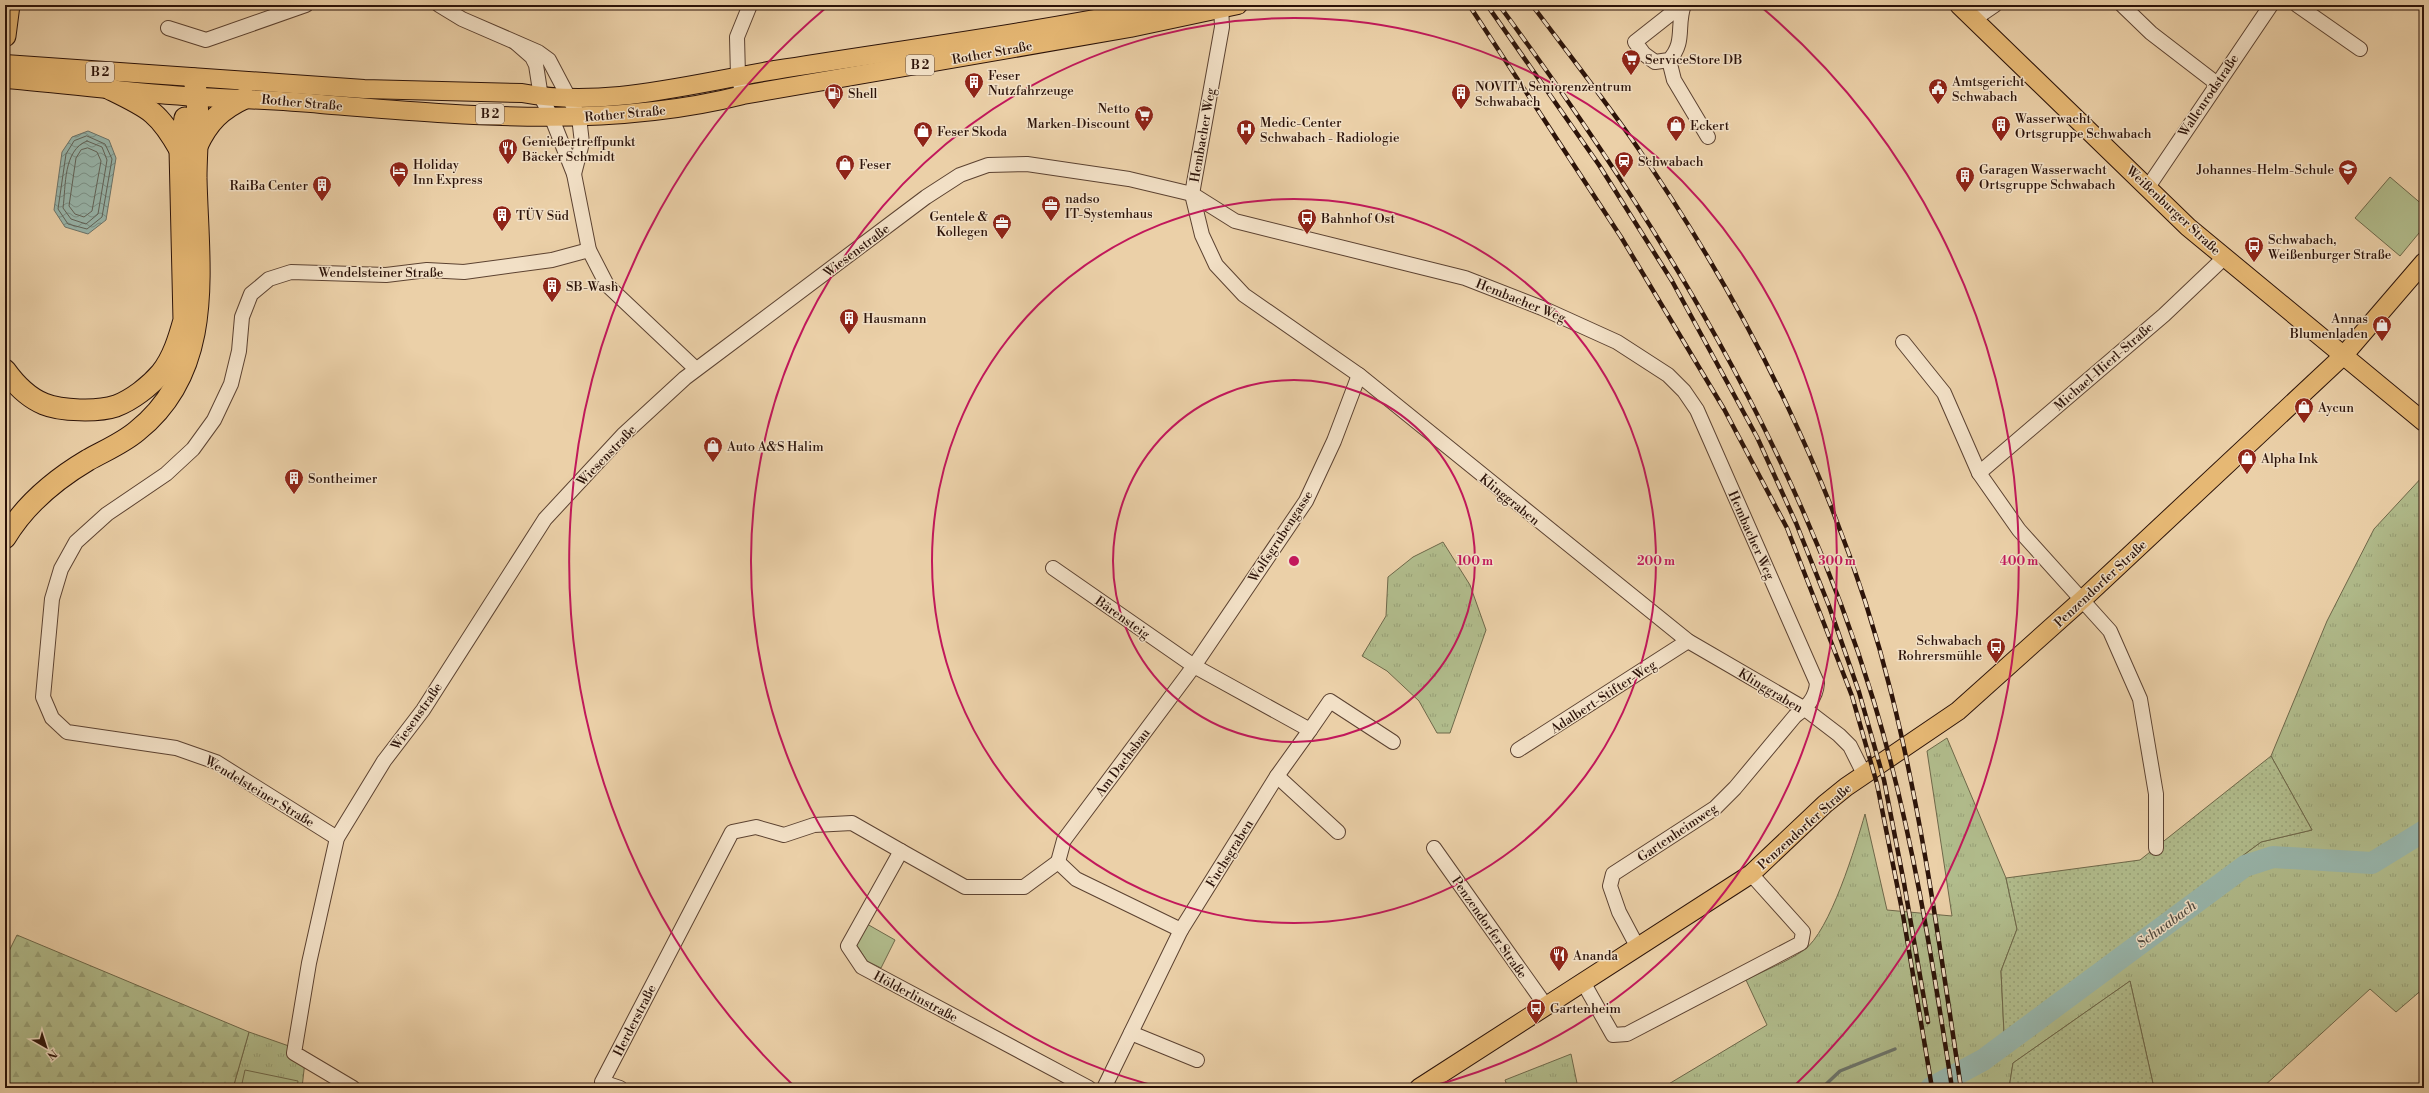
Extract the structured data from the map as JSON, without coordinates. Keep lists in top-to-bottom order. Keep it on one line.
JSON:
{"streets":{"main road":["Rother Straße","B 2","Weißenburger Straße","Penzendorfer Straße"],"street":["Wallenrodstraße","Hembacher Weg","Wiesenstraße","Wendelsteiner Straße","Michael-Hierl-Straße","Klinggraben","Wolfsgrubengasse","Bärensteig","Adalbert-Stifter-Weg","Am Dachsbau","Gartenheimweg","Fuchsgraben","Hölderlinstraße","Herderstraße"]},"crossings":[["Rother Straße","Hembacher Weg"],["Wallenrodstraße","Weißenburger Straße"],["Hembacher Weg","Wiesenstraße"],["Hembacher Weg","Klinggraben"],["Hembacher Weg","Gartenheimweg"],["Weißenburger Straße","Michael-Hierl-Straße"],["Weißenburger Straße","Penzendorfer Straße"],["Wiesenstraße","Wendelsteiner Straße"],["Wiesenstraße","Klinggraben"],["Klinggraben","Wolfsgrubengasse"],["Klinggraben","Penzendorfer Straße"],["Klinggraben","Adalbert-Stifter-Weg"],["Klinggraben","Gartenheimweg"],["Wolfsgrubengasse","Bärensteig"],["Wolfsgrubengasse","Am Dachsbau"],["Penzendorfer Straße","Gartenheimweg"],["Bärensteig","Am Dachsbau"],["Hölderlinstraße","Herderstraße"]],"water":["Schwabach"],"places":{"supermarket":["ServiceStore DB","Netto Marken-Discount"],"building":["Feser Nutzfahrzeuge","NOVITA Seniorenzentrum Schwabach","Wasserwacht Ortsgruppe Schwabach","Garagen Wasserwacht Ortsgruppe Schwabach","RaiBa Center","TÜV Süd","SB-Wash","Hausmann","Sontheimer"],"public building":["Amtsgericht Schwabach"],"fuel station":["Shell"],"shop":["Eckert","Feser Skoda","Feser","Annas Blumenladen","Aycun","Auto A&S Halim","Alpha Ink"],"hospital":["Medic-Center Schwabach - Radiologie"],"restaurant":["Genießertreffpunkt Bäcker Schmidt","Ananda"],"station":["Schwabach"],"school or university":["Johannes-Helm-Schule"],"hotel":["Holiday Inn Express"],"office":["nadso IT-Systemhaus","Gentele & Kollegen"],"bus stop":["Bahnhof Ost","Schwabach, Weißenburger Straße","Schwabach Rohrersmühle","Gartenheim"]},"north":"bottom right","rings":["100 m","200 m","300 m","400 m"]}
